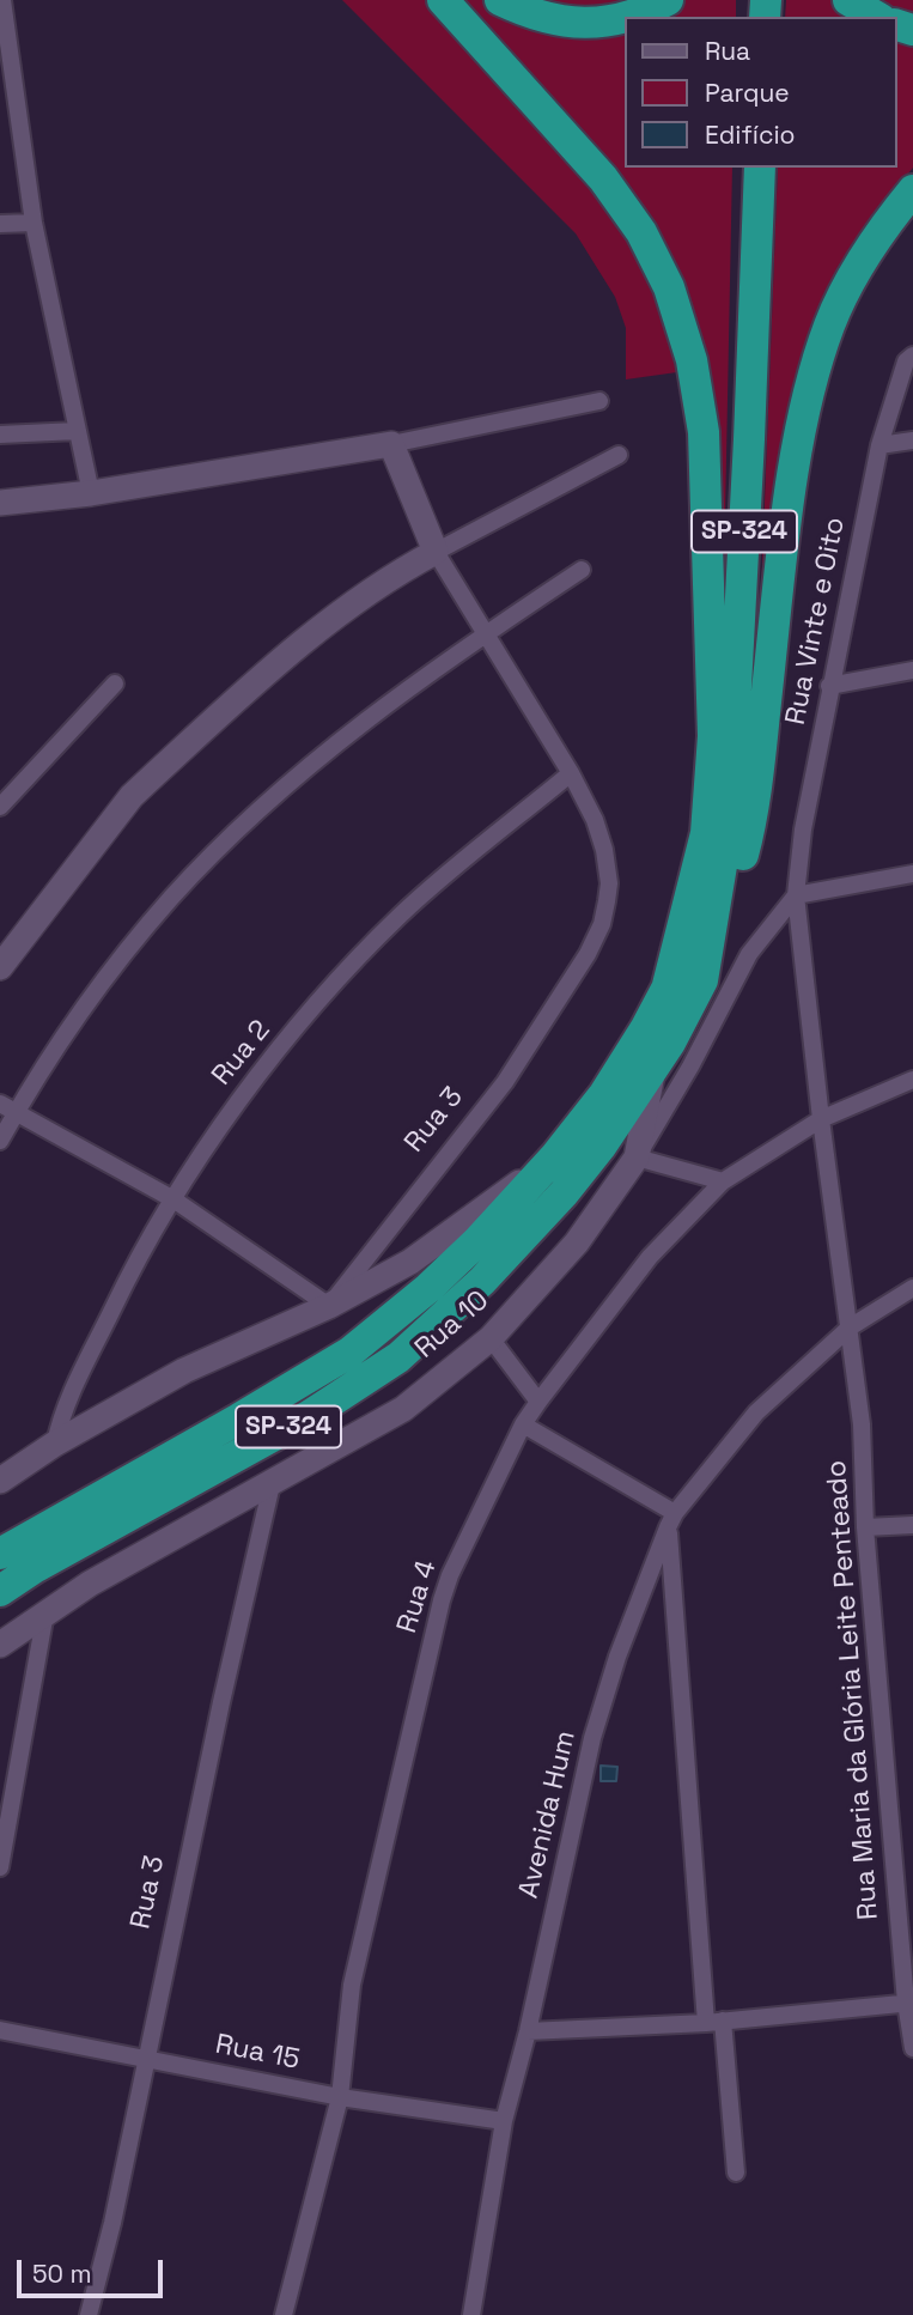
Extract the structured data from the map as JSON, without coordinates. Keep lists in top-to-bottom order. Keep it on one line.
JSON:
{"streets":{"highway":["SP-324"],"main road":["Rua 3","Rua 10"],"street":["Rua Vinte e Oito","Rua 2","Rua 4","Rua Maria da Glória Leite Penteado","Avenida Hum","Rua 15"]},"crossings":[["Rua Vinte e Oito","Rua 10"],["Rua Vinte e Oito","Rua 4"],["Rua Vinte e Oito","Rua Maria da Glória Leite Penteado"],["Rua 2","Rua 3"],["Rua 3","Rua 10"],["Rua 3","Rua 15"],["Rua 4","Rua Maria da Glória Leite Penteado"],["Rua 4","Rua 15"],["Rua Maria da Glória Leite Penteado","Avenida Hum"],["Avenida Hum","Rua 15"]],"legend":["Rua","Parque","Edifício"],"scale_bar":"50 m"}
